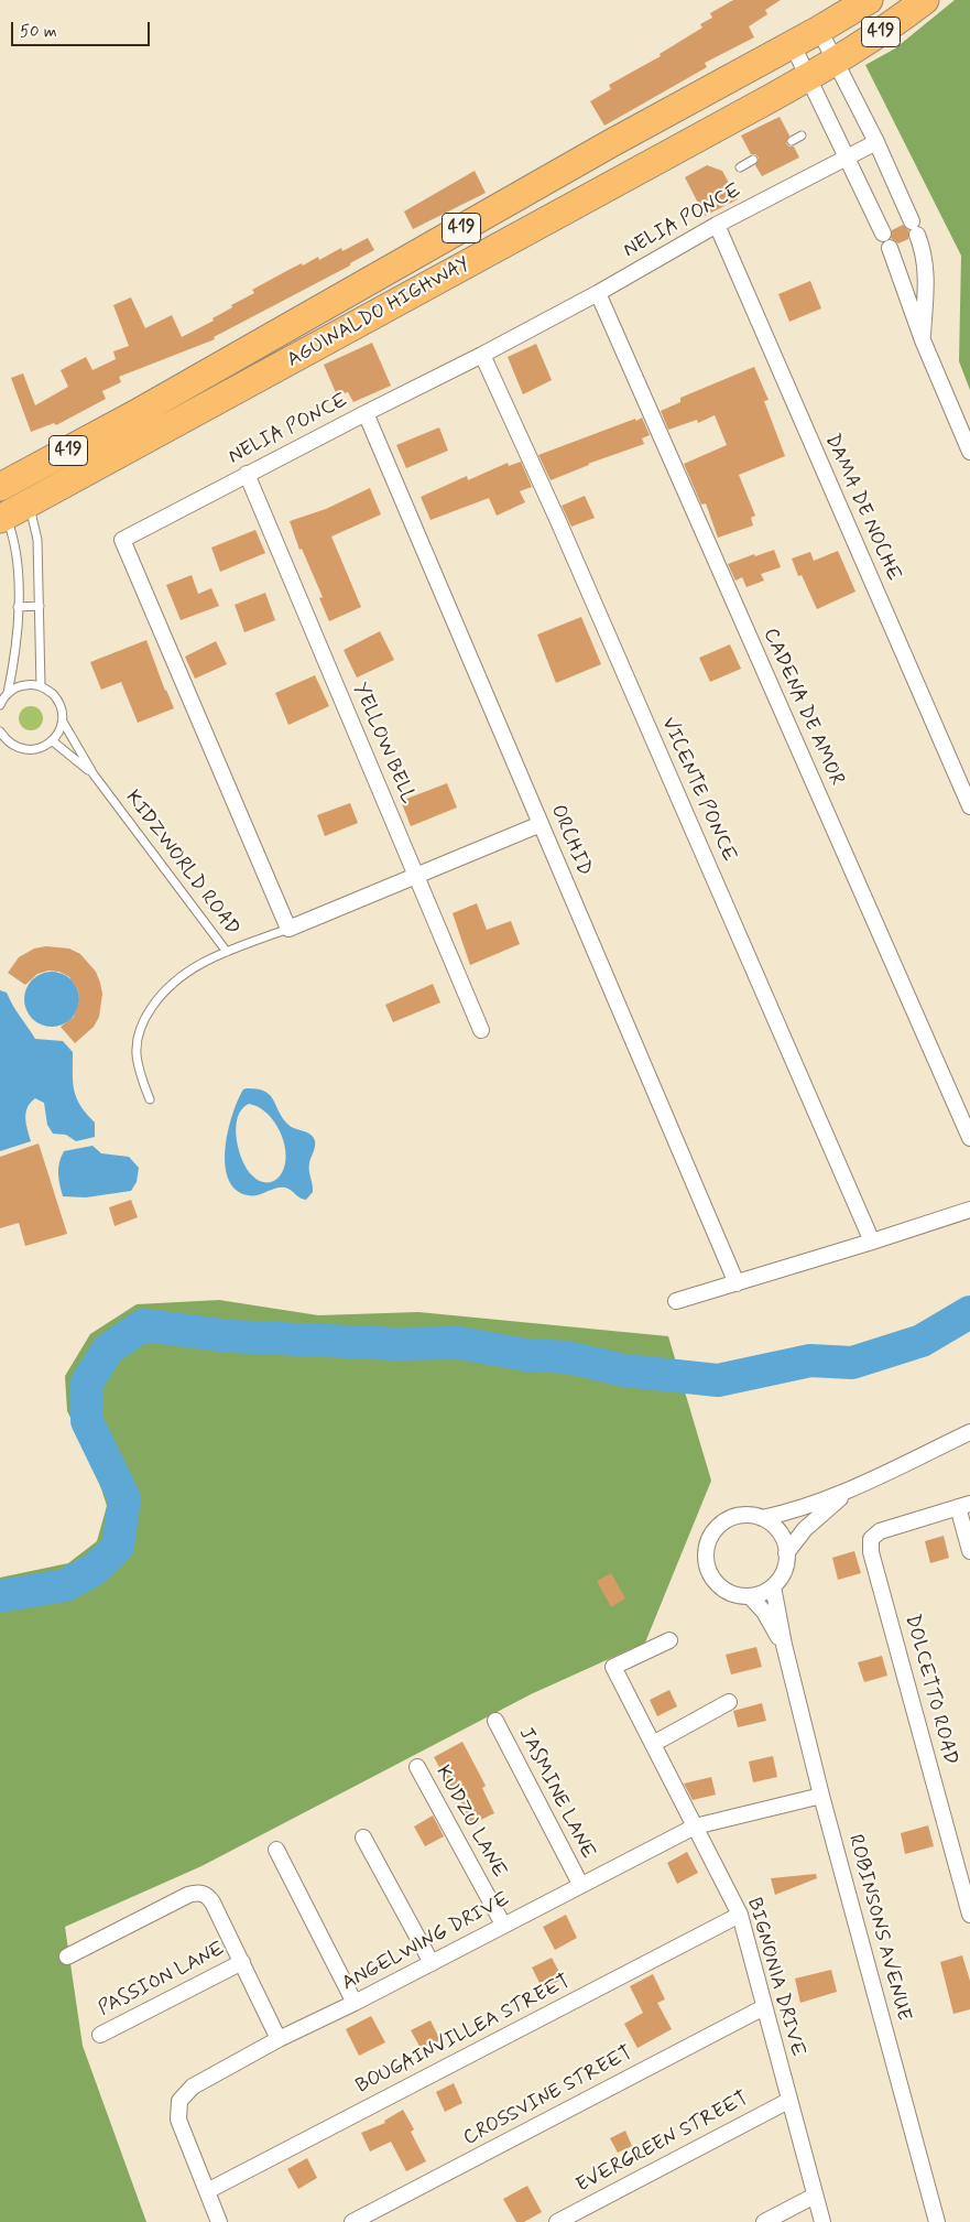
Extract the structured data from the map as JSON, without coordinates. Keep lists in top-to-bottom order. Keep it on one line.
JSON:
{"streets":{"highway":["419","AGUINALDO HIGHWAY"],"street":["NELIA PONCE","DAMA DE NOCHE","CADENA DE AMOR","YELLOW BELL","VICENTE PONCE","ORCHID","DOLCETTO ROAD","JASMINE LANE","KUDZU LANE","ROBINSONS AVENUE","ANGELWING DRIVE","BIGNONIA DRIVE","PASSION LANE","BOUGAINVILLEA STREET","CROSSVINE STREET","EVERGREEN STREET"],"lane":["KIDZWORLD ROAD"]},"crossings":[["NELIA PONCE","DAMA DE NOCHE"],["NELIA PONCE","CADENA DE AMOR"],["NELIA PONCE","YELLOW BELL"],["NELIA PONCE","VICENTE PONCE"],["NELIA PONCE","ORCHID"],["JASMINE LANE","ANGELWING DRIVE"],["KUDZU LANE","ANGELWING DRIVE"],["ROBINSONS AVENUE","ANGELWING DRIVE"],["ANGELWING DRIVE","BIGNONIA DRIVE"],["ANGELWING DRIVE","BOUGAINVILLEA STREET"],["BIGNONIA DRIVE","BOUGAINVILLEA STREET"],["BIGNONIA DRIVE","CROSSVINE STREET"],["BIGNONIA DRIVE","EVERGREEN STREET"]],"scale_bar":"50 m"}
